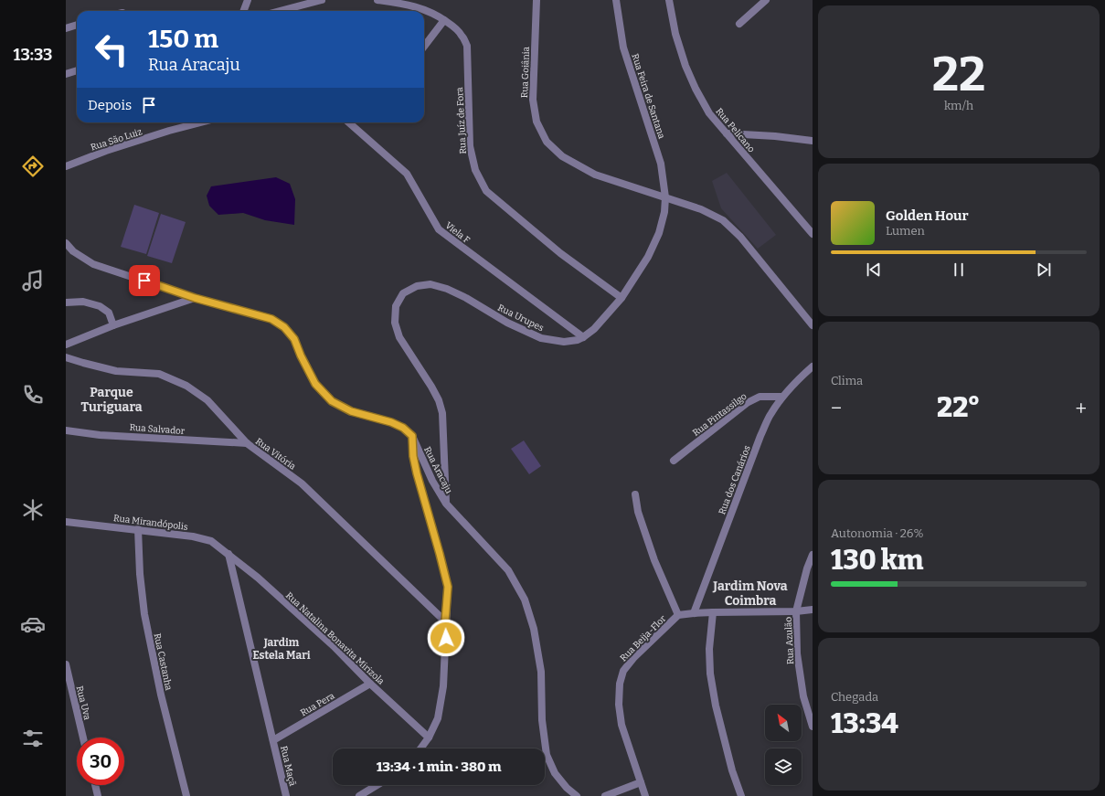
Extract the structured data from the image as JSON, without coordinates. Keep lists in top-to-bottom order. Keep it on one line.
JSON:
{"streets":{"street":["Rua Goiânia","Rua Feira de Santana","Rua Juíz de Fora","Rua Pelicano","Rua São Luiz","Viela F","Rua Urupes","Rua Pintassilgo","Rua Salvador","Rua Vitória","Rua Aracaju","Rua dos Canários","Rua Mirandópolis","Rua Natalina Bonavita Mirizola","Rua Beija-Flor","Rua Azulão","Rua Castanha","Rua Uva","Rua Pera","Rua Maçã"]},"crossings":[["Rua Goiânia","Rua Feira de Santana"],["Rua Goiânia","Rua Urupes"],["Rua Feira de Santana","Rua Urupes"],["Rua Juíz de Fora","Rua Urupes"],["Viela F","Rua Urupes"],["Rua Urupes","Rua Aracaju"],["Rua Pintassilgo","Rua dos Canários"],["Rua Salvador","Rua Vitória"],["Rua dos Canários","Rua Beija-Flor"],["Rua Mirandópolis","Rua Natalina Bonavita Mirizola"],["Rua Mirandópolis","Rua Castanha"],["Rua Mirandópolis","Rua Maçã"],["Rua Natalina Bonavita Mirizola","Rua Pera"],["Rua Natalina Bonavita Mirizola","Rua Maçã"],["Rua Beija-Flor","Rua Azulão"],["Rua Pera","Rua Maçã"]],"districts":["Parque Turiguara","Jardim Nova Coimbra","Jardim Estela Mari"],"north":"top left","page":{"tabs":"13:33","tile":[["22","km/h"],"Clima",["Autonomia · 26%","130 km"],["Chegada","13:34"]],"turn":["150 m","Rua Aracaju"],"then":"Depois","song":["Golden Hour","Lumen"],"heat":["−","22°","+"],"limit":"30","trip":"13:34 · 1 min · 380 m"}}
